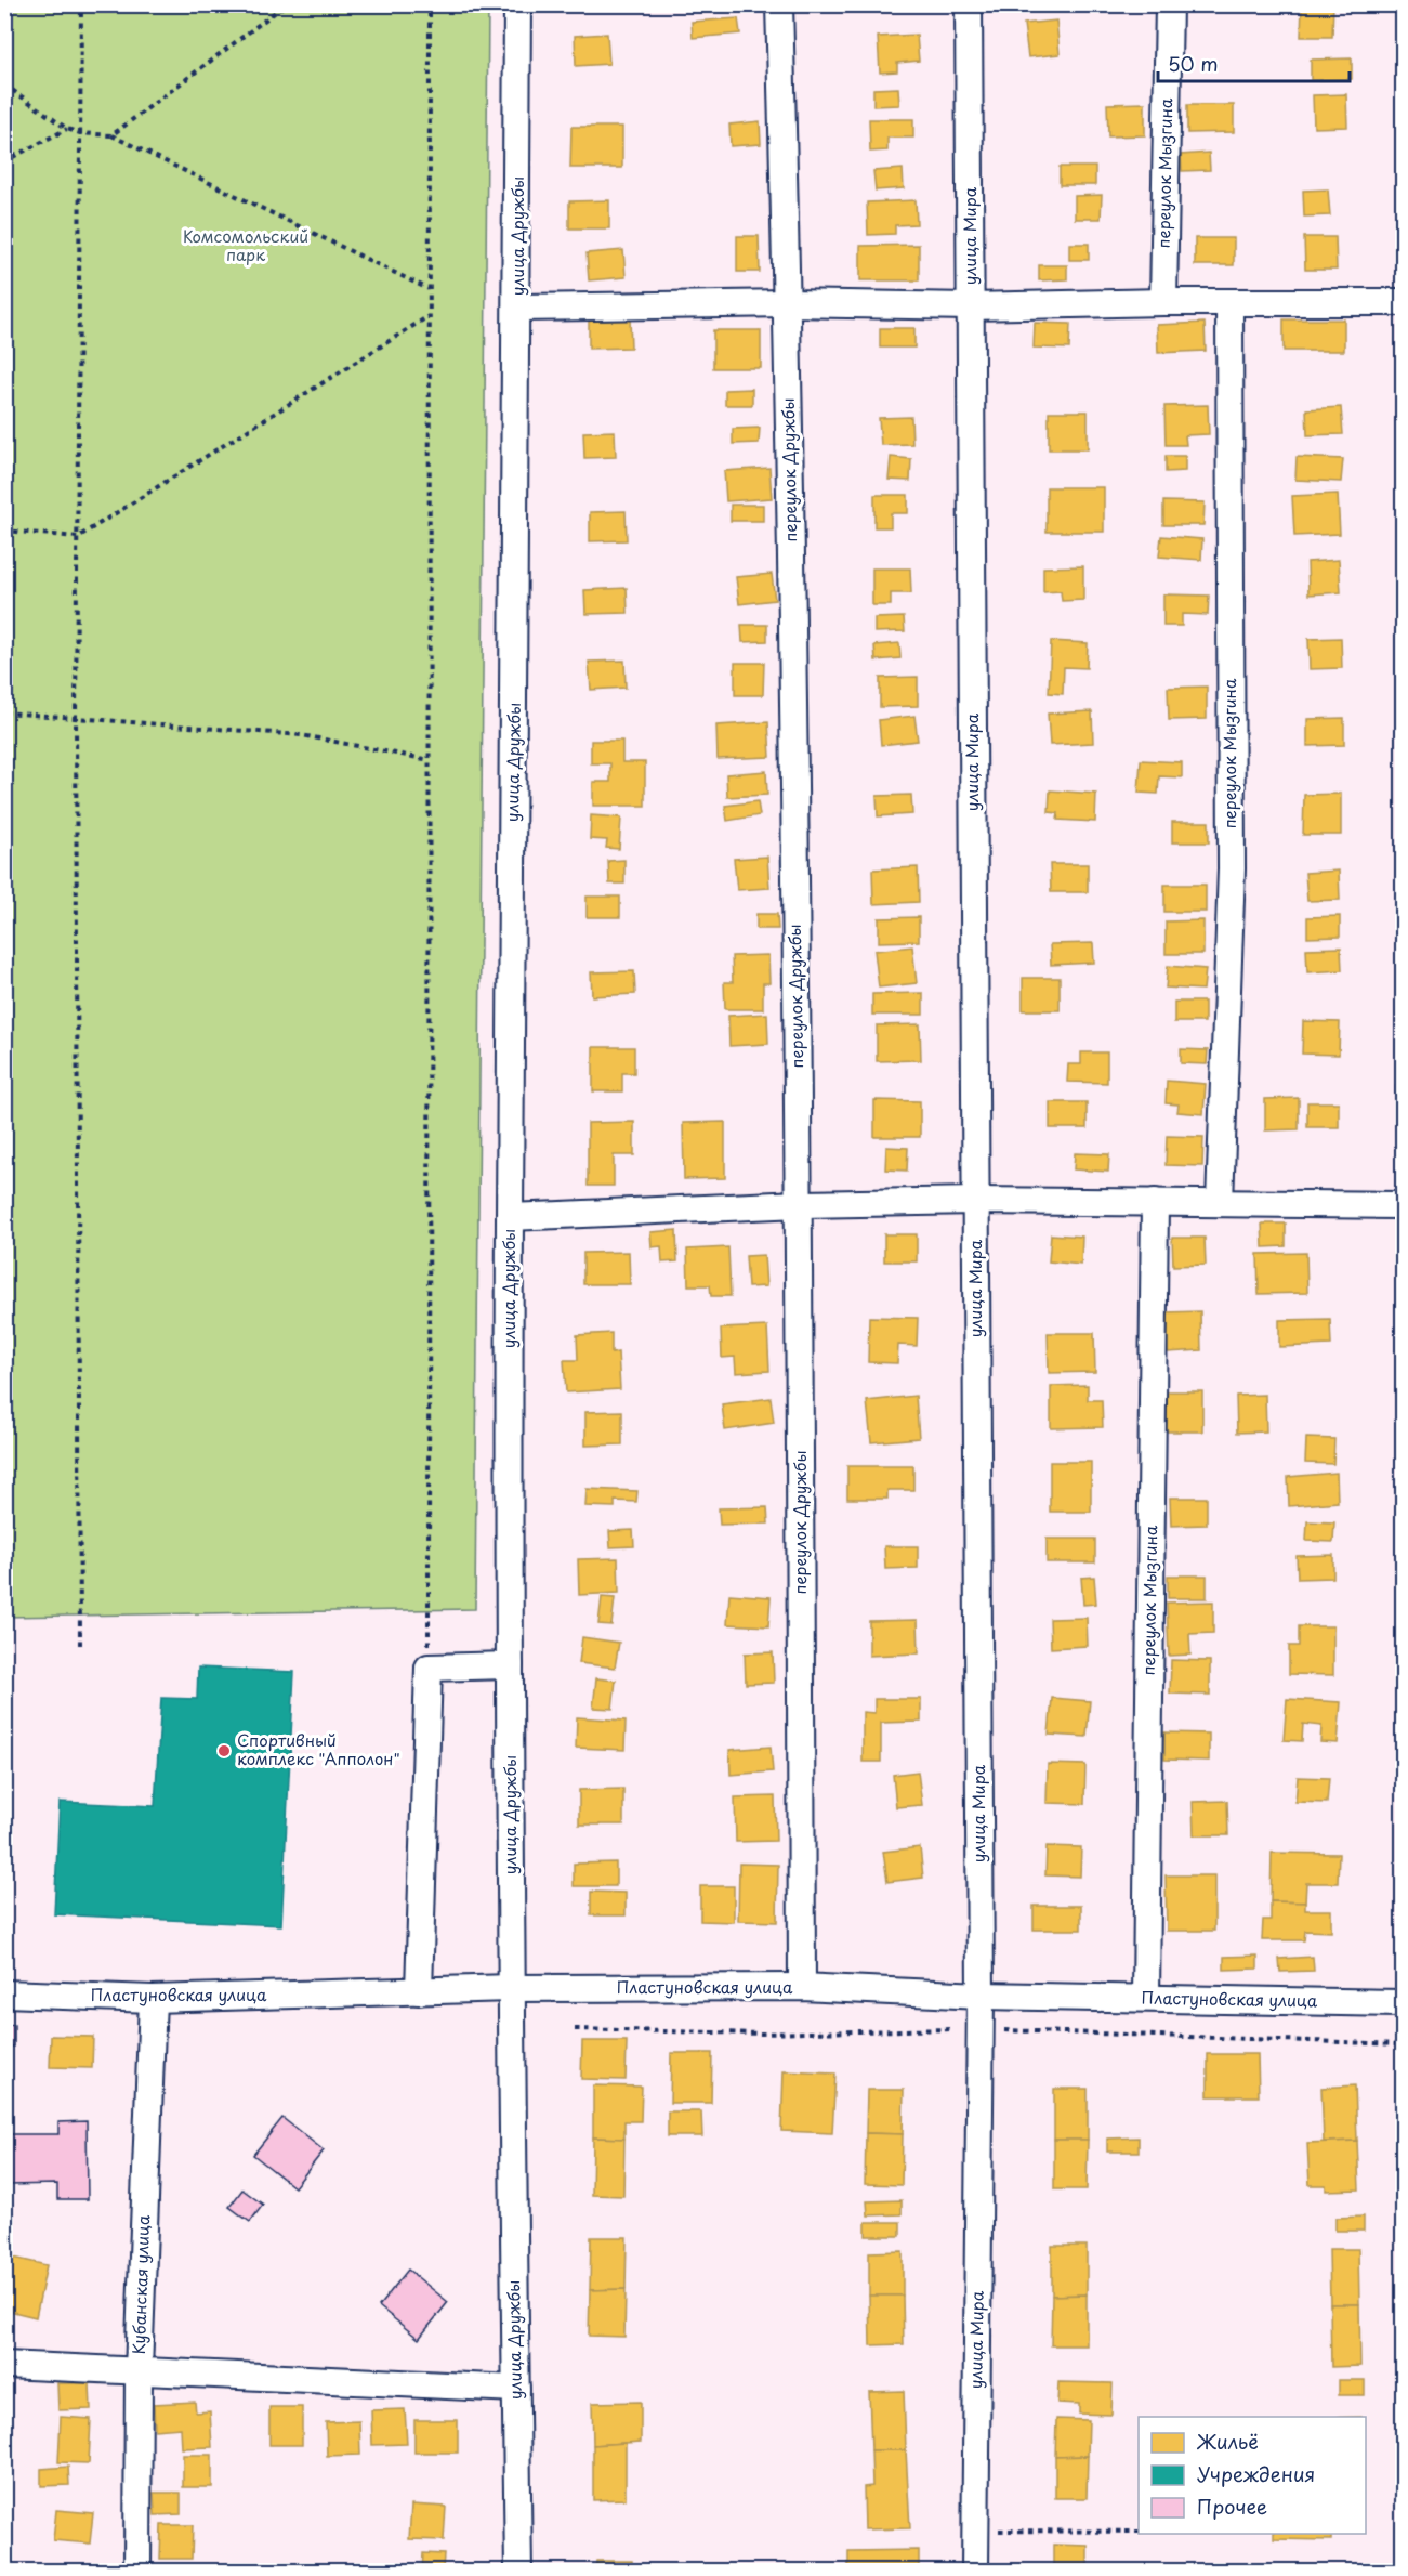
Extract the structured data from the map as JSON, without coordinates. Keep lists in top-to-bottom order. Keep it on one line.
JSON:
{"streets":{"street":["переулок Мызгина","улица Дружбы","улица Мира","переулок Дружбы","Пластуновская улица","Кубанская улица"]},"crossings":[["переулок Мызгина","Пластуновская улица"],["улица Дружбы","Пластуновская улица"],["улица Мира","Пластуновская улица"],["переулок Дружбы","Пластуновская улица"],["Пластуновская улица","Кубанская улица"]],"parks":["Комсомольский парк"],"places":["Спортивный комплекс \"Апполон\""],"legend":["Жильё","Учреждения","Прочее"],"scale_bar":"50 m"}
